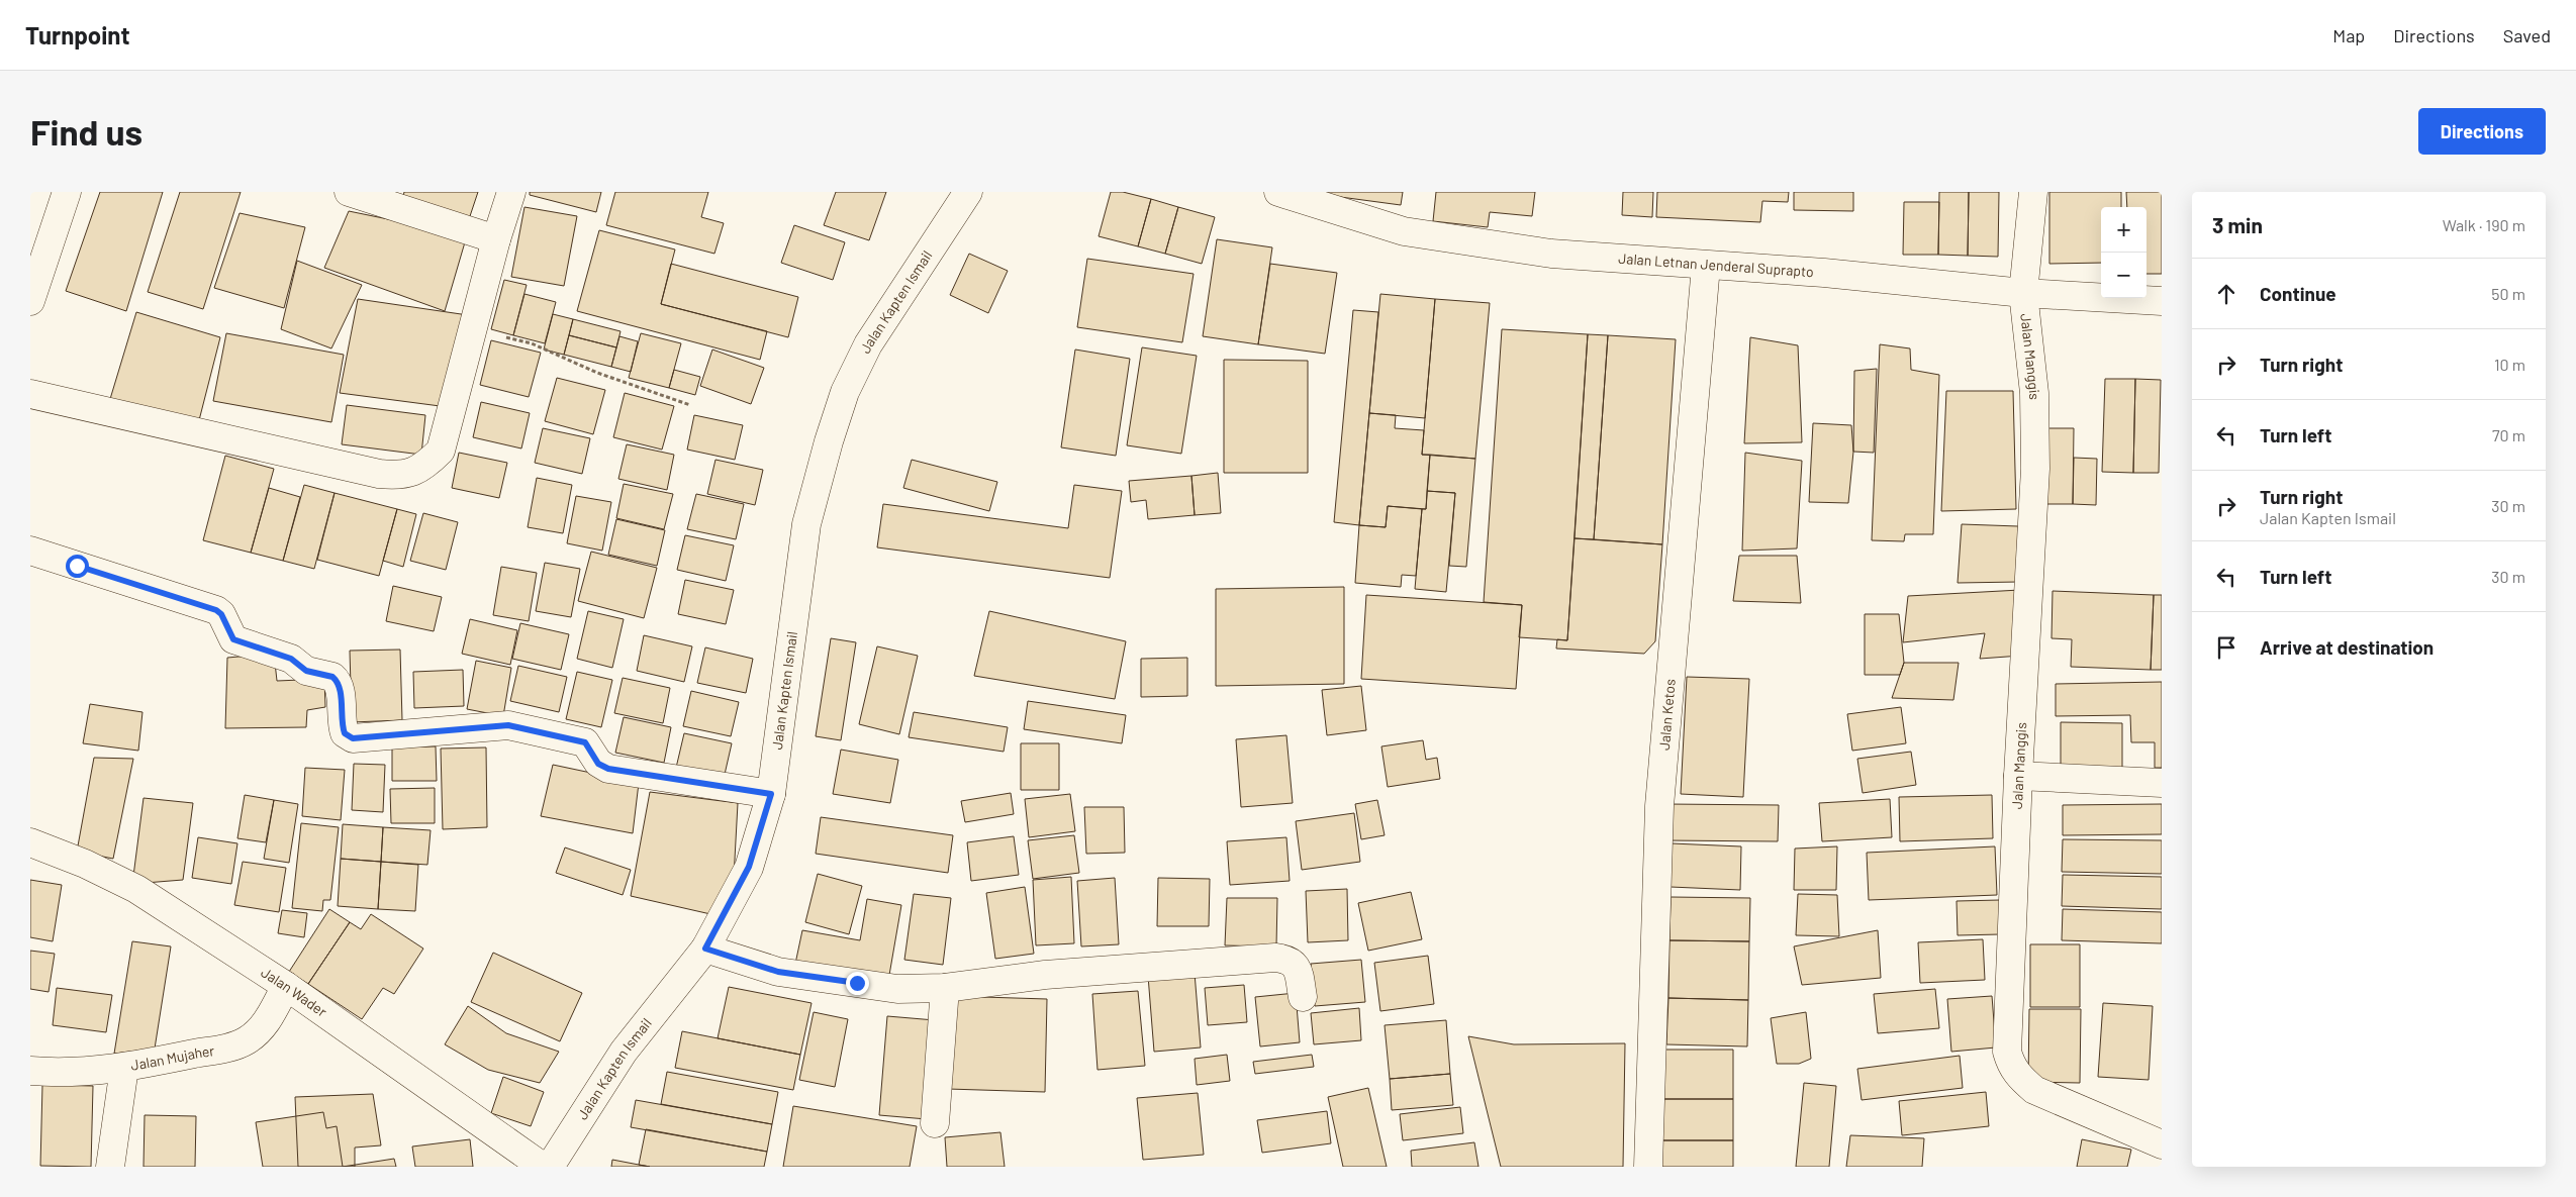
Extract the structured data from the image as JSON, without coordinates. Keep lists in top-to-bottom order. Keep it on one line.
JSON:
{"streets":{"street":["Jalan Letnan Jenderal Suprapto","Jalan Kapten Ismail","Jalan Manggis","Jalan Ketos","Jalan Wader","Jalan Mujaher"]},"crossings":[["Jalan Letnan Jenderal Suprapto","Jalan Manggis"],["Jalan Letnan Jenderal Suprapto","Jalan Ketos"],["Jalan Wader","Jalan Mujaher"]],"page":{"header":"Turnpoint","nav":["Map","Directions","Saved"],"buttons":"Directions","title":"Find us","heading":["3 min","Walk · 190 m"],"map_buttons":["+","−"],"list":[["Continue","50 m"],["Turn right","10 m"],["Turn left","70 m"],["Turn right","Jalan Kapten Ismail","30 m"],["Turn left","30 m"],"Arrive at destination"]}}
